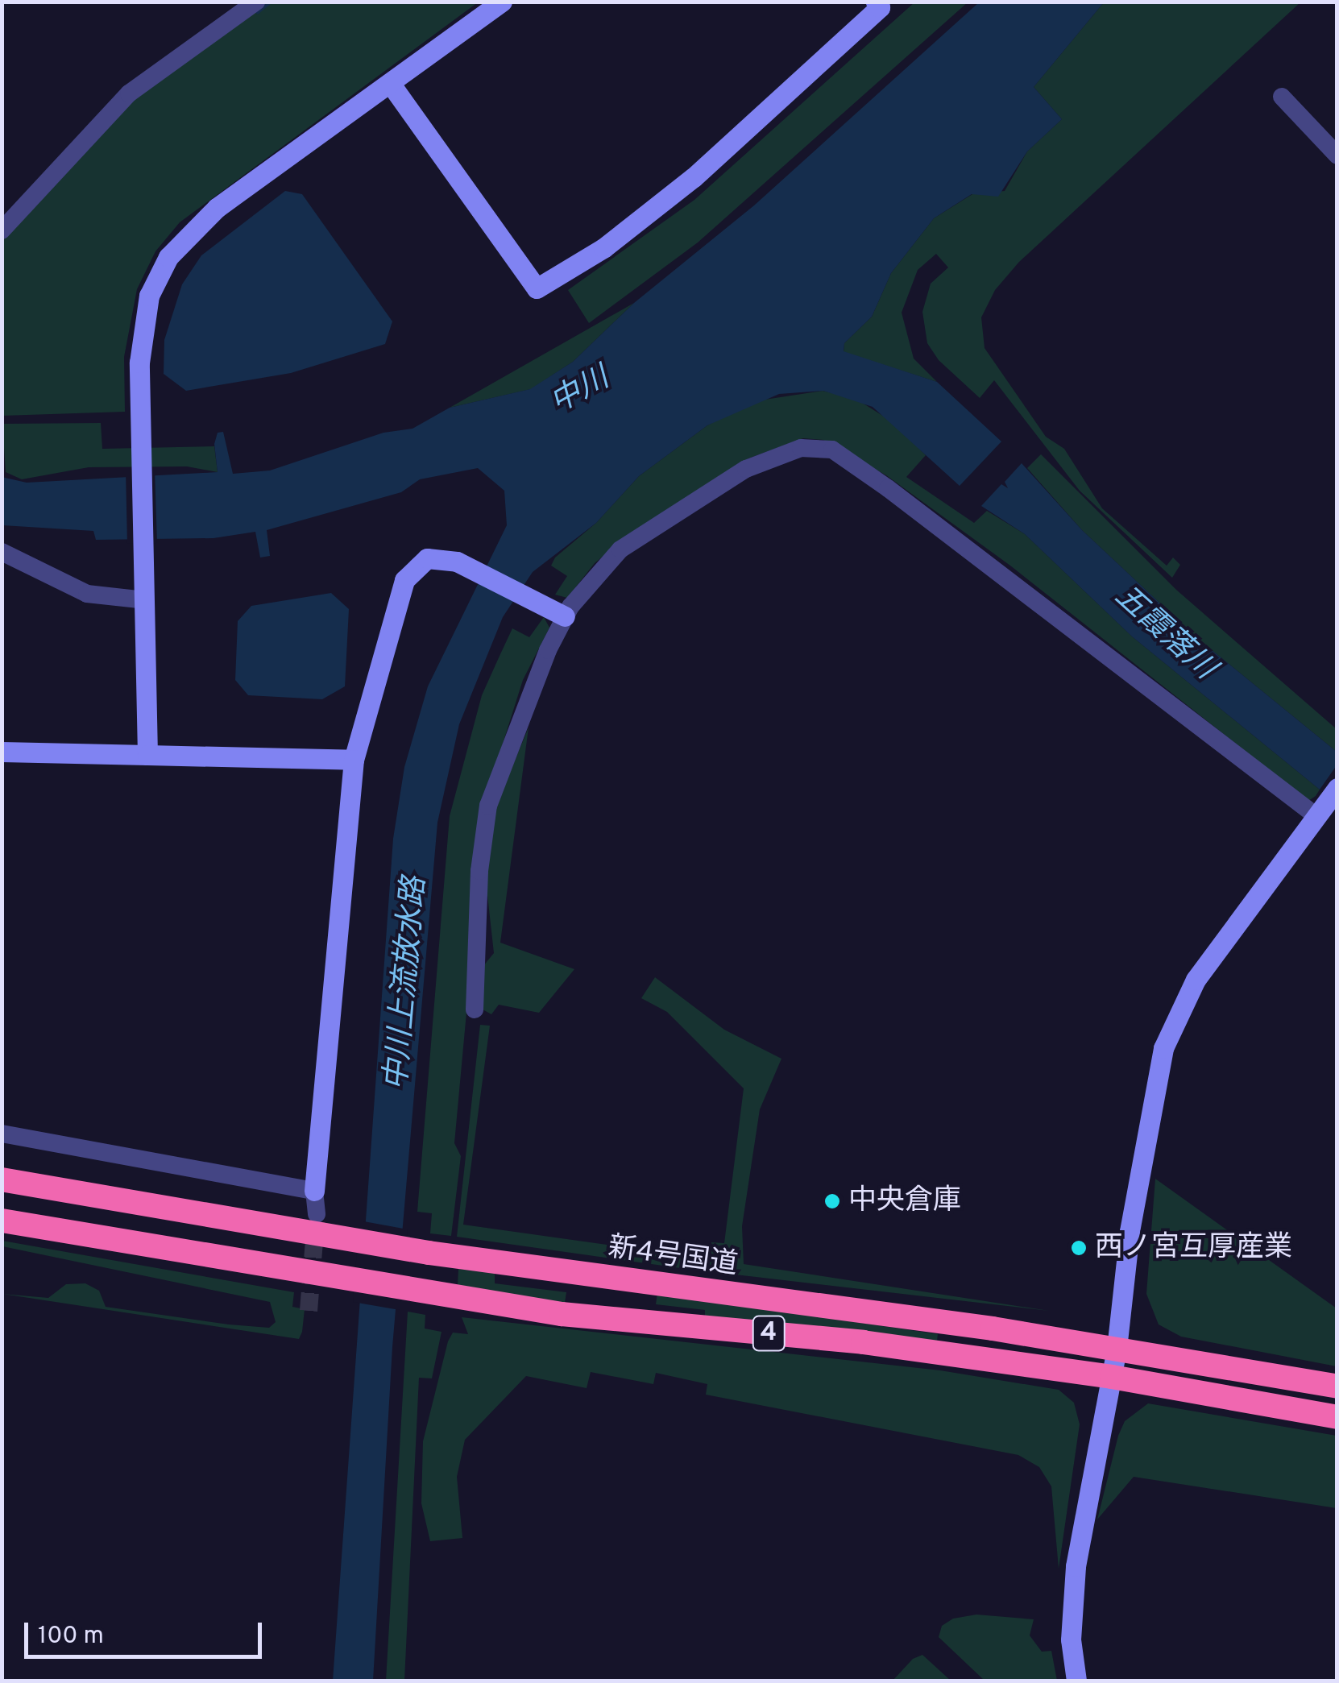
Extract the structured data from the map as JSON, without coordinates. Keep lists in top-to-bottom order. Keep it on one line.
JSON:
{"streets":{"highway":["新4号国道","4"]},"water":["中川","五霞落川","中川上流放水路"],"places":["中央倉庫","西ノ宮互厚産業"],"scale_bar":"100 m"}
